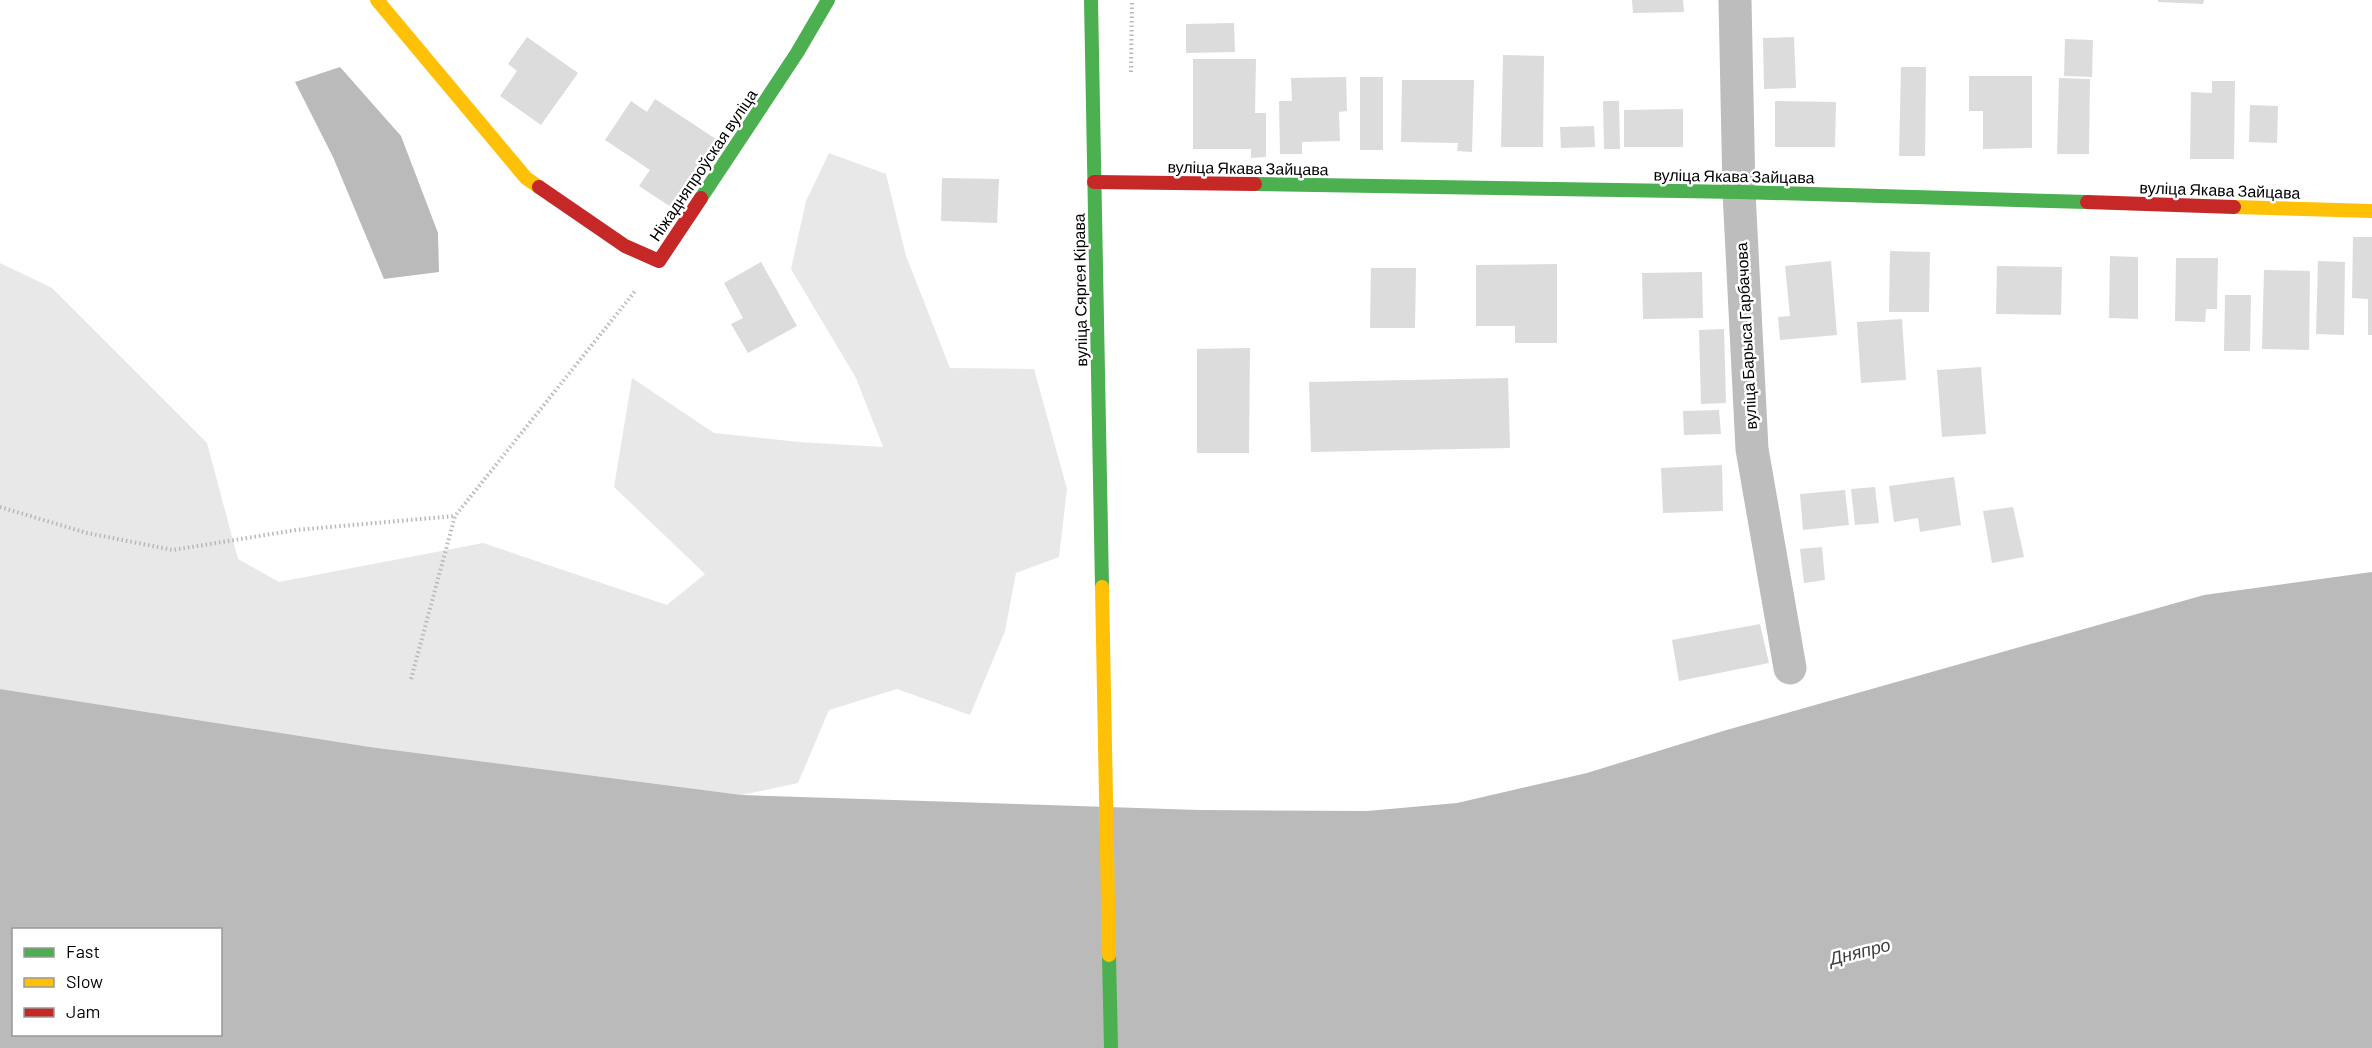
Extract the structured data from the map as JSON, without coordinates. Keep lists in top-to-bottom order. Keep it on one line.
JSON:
{"streets":{"street":["Ніжадняпроўская вуліца","вуліца Якава Зайцава","вуліца Сяргея Кірава","вуліца Барыса Гарбачова"]},"crossings":[["вуліца Якава Зайцава","вуліца Сяргея Кірава"],["вуліца Якава Зайцава","вуліца Барыса Гарбачова"]],"water":["Дняпро"],"legend":["Fast","Slow","Jam"]}
